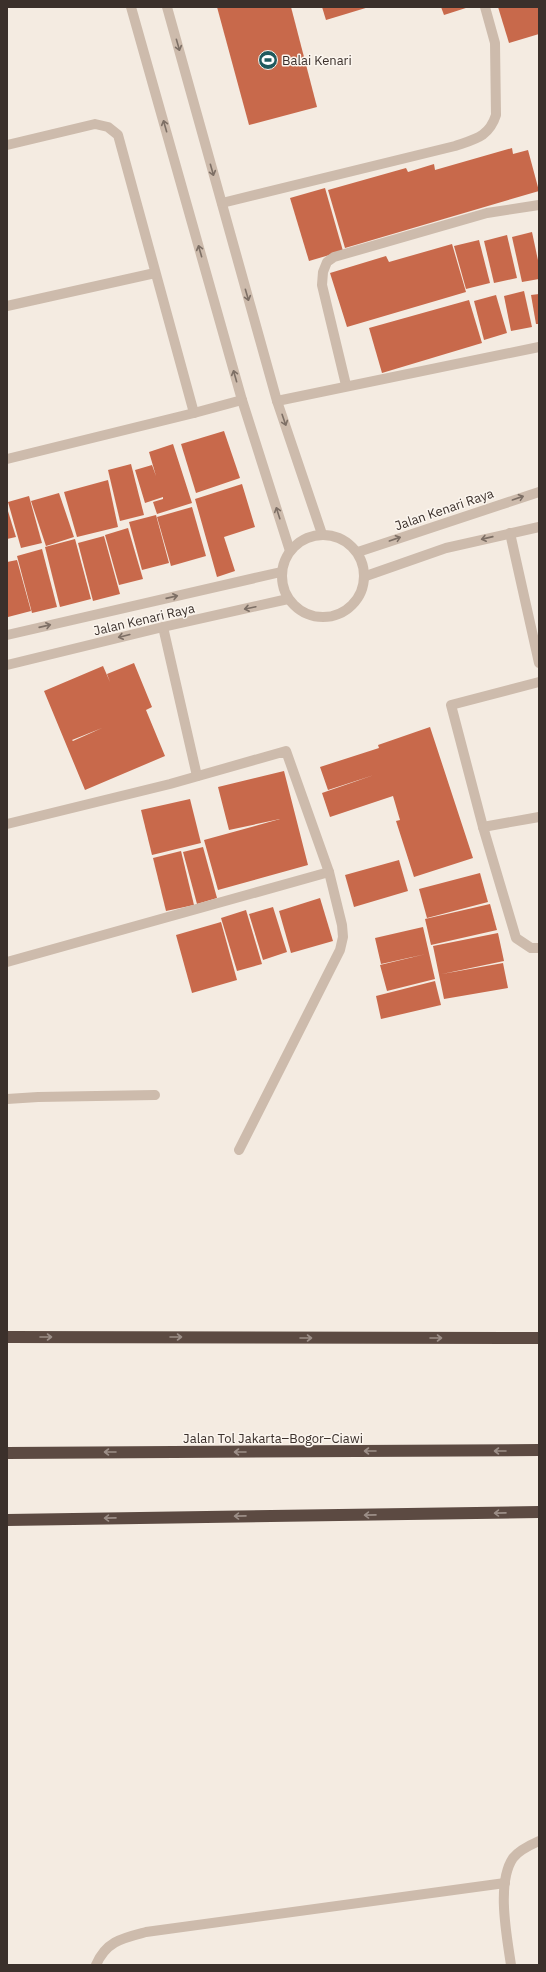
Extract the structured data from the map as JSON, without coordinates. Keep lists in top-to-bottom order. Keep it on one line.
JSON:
{"streets":{"highway":["Jalan Tol Jakarta–Bogor–Ciawi"],"street":["Jalan Kenari Raya"]},"places":{"sports":["Balai Kenari"]}}
